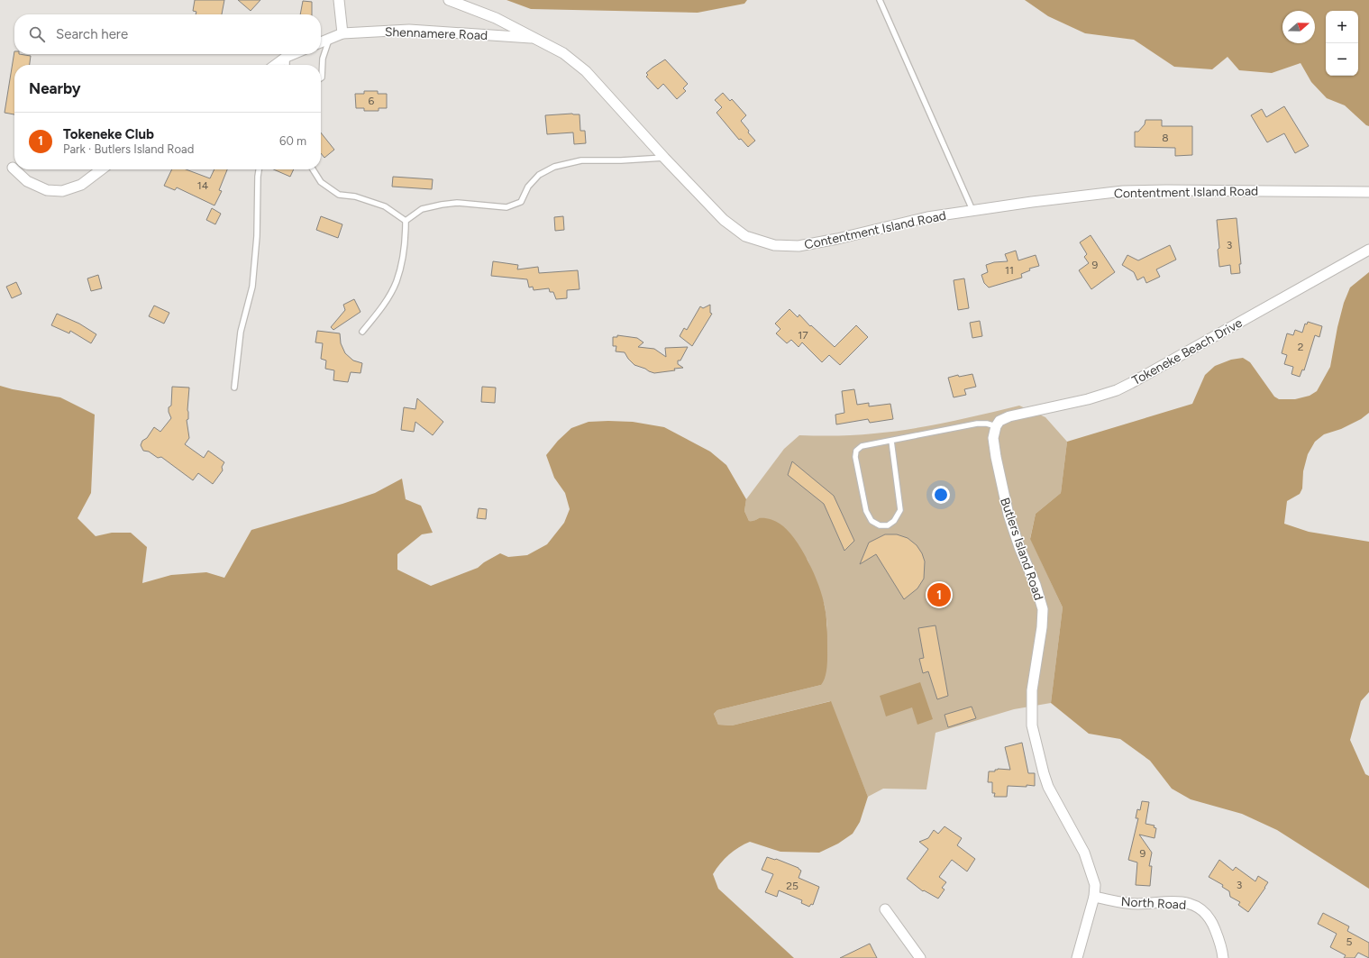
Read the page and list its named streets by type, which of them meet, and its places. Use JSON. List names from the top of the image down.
{
  "streets": {
    "street": [
      "Shennamere Road",
      "Contentment Island Road",
      "Tokeneke Beach Drive",
      "Butlers Island Road",
      "North Road"
    ]
  },
  "crossings": [
    ["Shennamere Road", "Contentment Island Road"],
    ["Tokeneke Beach Drive", "Butlers Island Road"],
    ["Butlers Island Road", "North Road"]
  ],
  "house_numbers": [
    "6",
    "8",
    "14",
    "3",
    "9",
    "11",
    "17",
    "2",
    "9",
    "3",
    "25",
    "5"
  ],
  "north": "right",
  "page": {
    "map_buttons": ["+", "−"],
    "search": "Search here",
    "heading": "Nearby",
    "list": [
      {
        "mark": "1",
        "name": "Tokeneke Club",
        "note": "Park · Butlers Island Road",
        "value": "60 m"
      }
    ],
    "pins": "1"
  }
}
